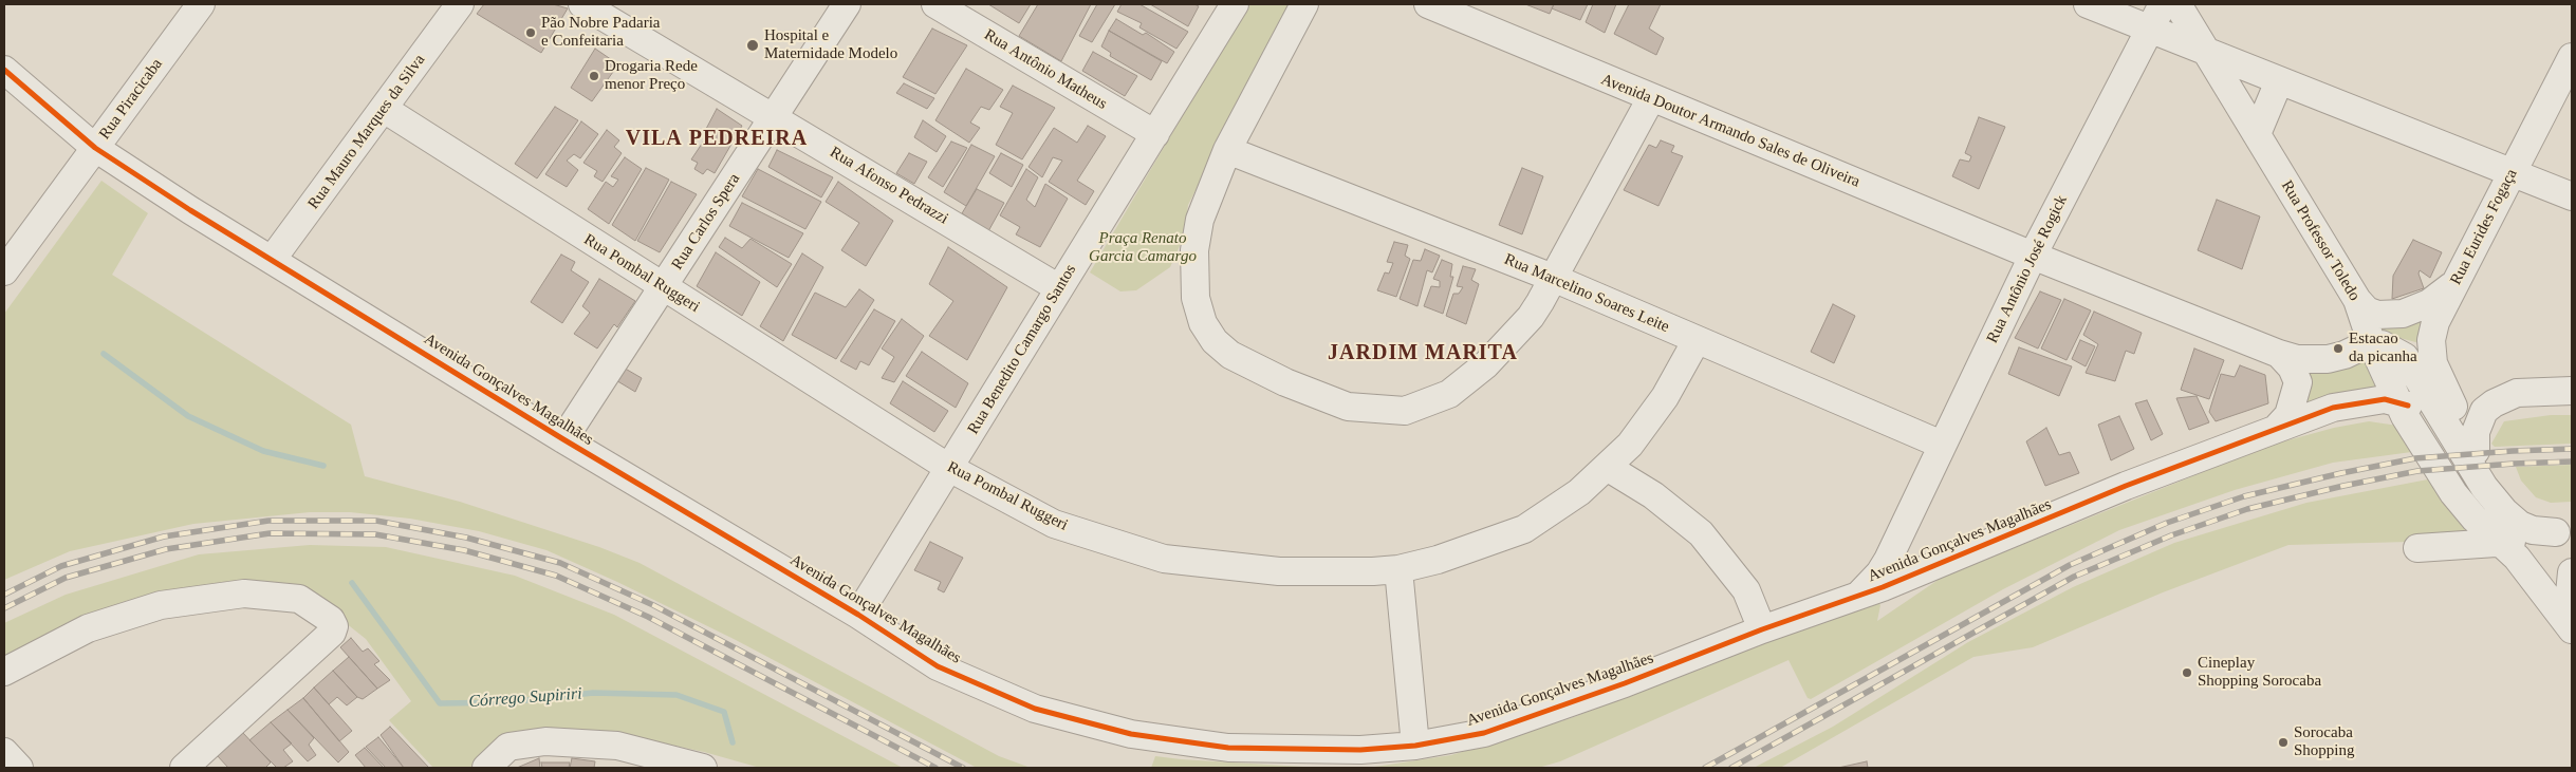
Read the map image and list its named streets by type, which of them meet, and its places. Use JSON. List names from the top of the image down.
{
  "streets": {
    "street": [
      "Rua Antônio Matheus",
      "Rua Piracicaba",
      "Avenida Doutor Armando Sales de Oliveira",
      "Rua Mauro Marques da Silva",
      "Rua Afonso Pedrazzi",
      "Rua Carlos Spera",
      "Rua Eurides Fogaça",
      "Rua Professor Toledo",
      "Rua Antônio José Rogick",
      "Rua Pombal Ruggeri",
      "Rua Marcelino Soares Leite",
      "Rua Benedito Camargo Santos",
      "Avenida Gonçalves Magalhães"
    ]
  },
  "crossings": [
    ["Rua Antônio Matheus", "Rua Benedito Camargo Santos"],
    ["Rua Piracicaba", "Avenida Gonçalves Magalhães"],
    ["Avenida Doutor Armando Sales de Oliveira", "Rua Professor Toledo"],
    ["Avenida Doutor Armando Sales de Oliveira", "Rua Antônio José Rogick"],
    ["Rua Mauro Marques da Silva", "Rua Pombal Ruggeri"],
    ["Rua Mauro Marques da Silva", "Avenida Gonçalves Magalhães"],
    ["Rua Afonso Pedrazzi", "Rua Carlos Spera"],
    ["Rua Afonso Pedrazzi", "Rua Benedito Camargo Santos"],
    ["Rua Carlos Spera", "Rua Pombal Ruggeri"],
    ["Rua Carlos Spera", "Avenida Gonçalves Magalhães"],
    ["Rua Professor Toledo", "Avenida Gonçalves Magalhães"],
    ["Rua Antônio José Rogick", "Rua Marcelino Soares Leite"],
    ["Rua Antônio José Rogick", "Avenida Gonçalves Magalhães"],
    ["Rua Pombal Ruggeri", "Rua Marcelino Soares Leite"],
    ["Rua Pombal Ruggeri", "Rua Benedito Camargo Santos"],
    ["Rua Benedito Camargo Santos", "Avenida Gonçalves Magalhães"]
  ],
  "districts": ["VILA PEDREIRA", "JARDIM MARITA"],
  "water": ["Córrego Supiriri"],
  "parks": ["Praça Renato Garcia Camargo"],
  "places": [
    "Pão Nobre Padaria e Confeitaria",
    "Hospital e Maternidade Modelo",
    "Drogaria Rede menor Preço",
    "Estacao da picanha",
    "Cineplay Shopping Sorocaba",
    "Sorocaba Shopping"
  ]
}
